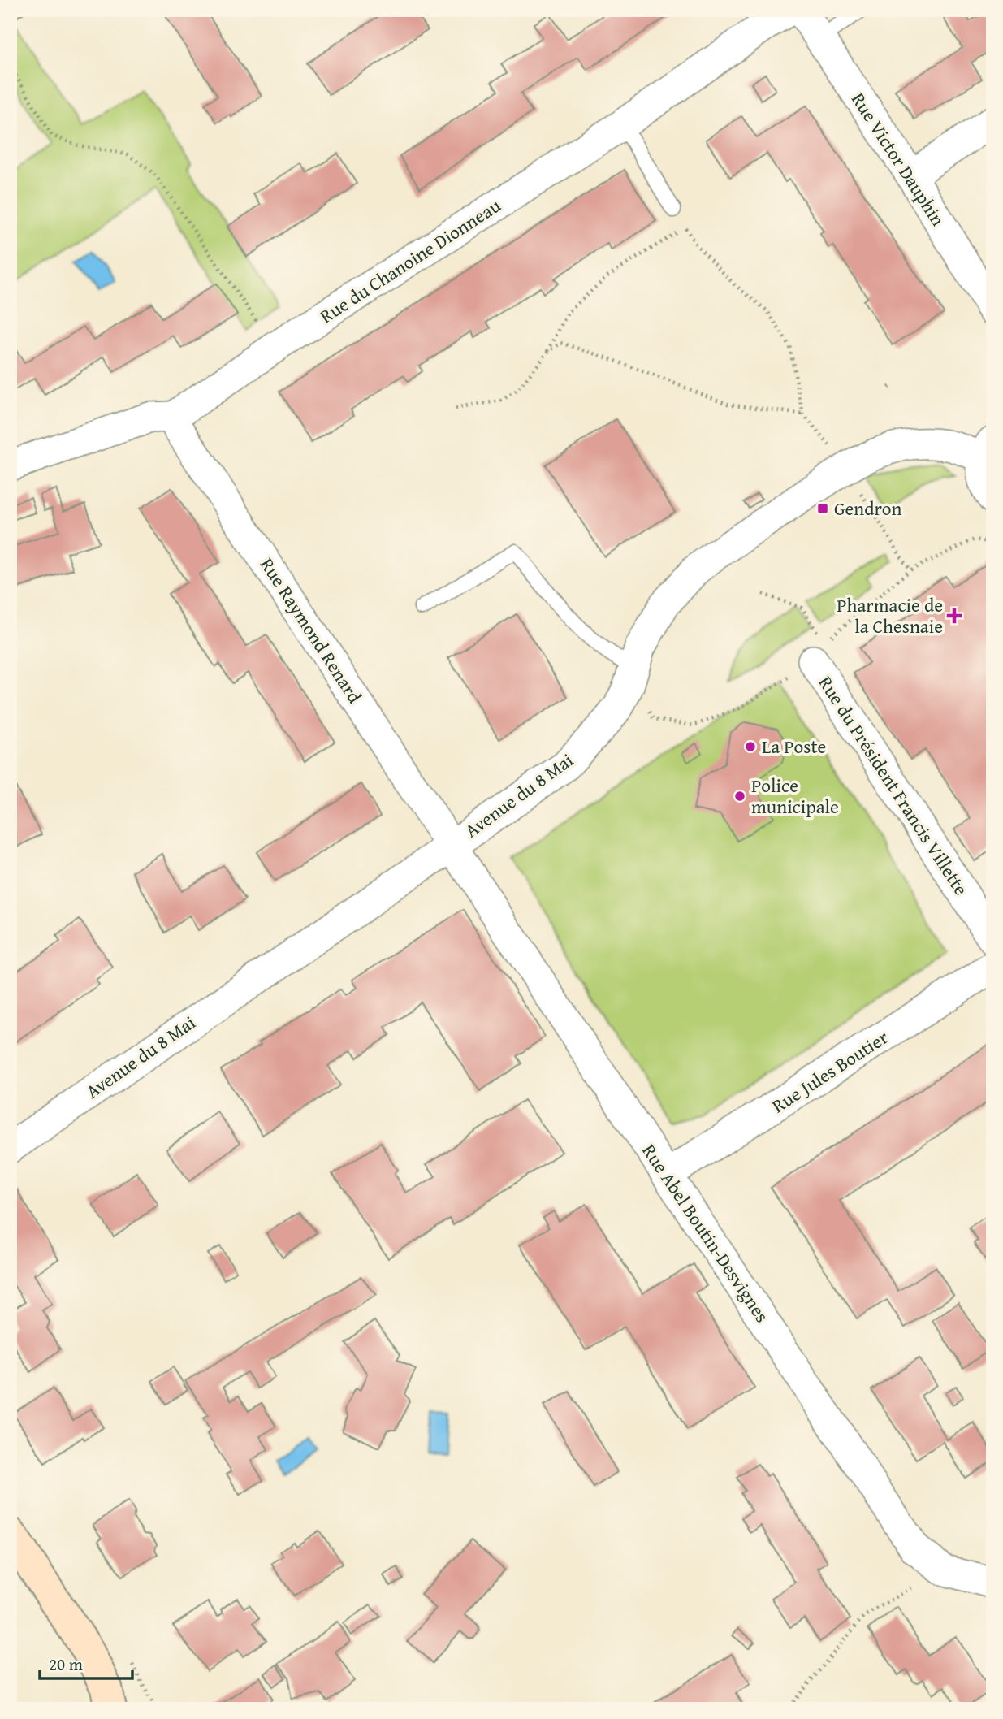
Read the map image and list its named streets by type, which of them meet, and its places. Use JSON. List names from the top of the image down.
{
  "streets": {
    "street": [
      "Rue Victor Dauphin",
      "Rue du Chanoine Dionneau",
      "Rue Raymond Renard",
      "Rue du Président Francis Villette",
      "Avenue du 8 Mai",
      "Rue Jules Boutier",
      "Rue Abel Boutin-Desvignes"
    ]
  },
  "crossings": [
    ["Rue du Chanoine Dionneau", "Rue Raymond Renard"],
    ["Rue Raymond Renard", "Avenue du 8 Mai"],
    ["Rue Raymond Renard", "Rue Abel Boutin-Desvignes"],
    ["Avenue du 8 Mai", "Rue Abel Boutin-Desvignes"],
    ["Rue Jules Boutier", "Rue Abel Boutin-Desvignes"]
  ],
  "places": {
    "transit": ["Gendron"],
    "health": ["Pharmacie de la Chesnaie"],
    "other": ["La Poste", "Police municipale"]
  },
  "scale_bar": "20 m"
}
